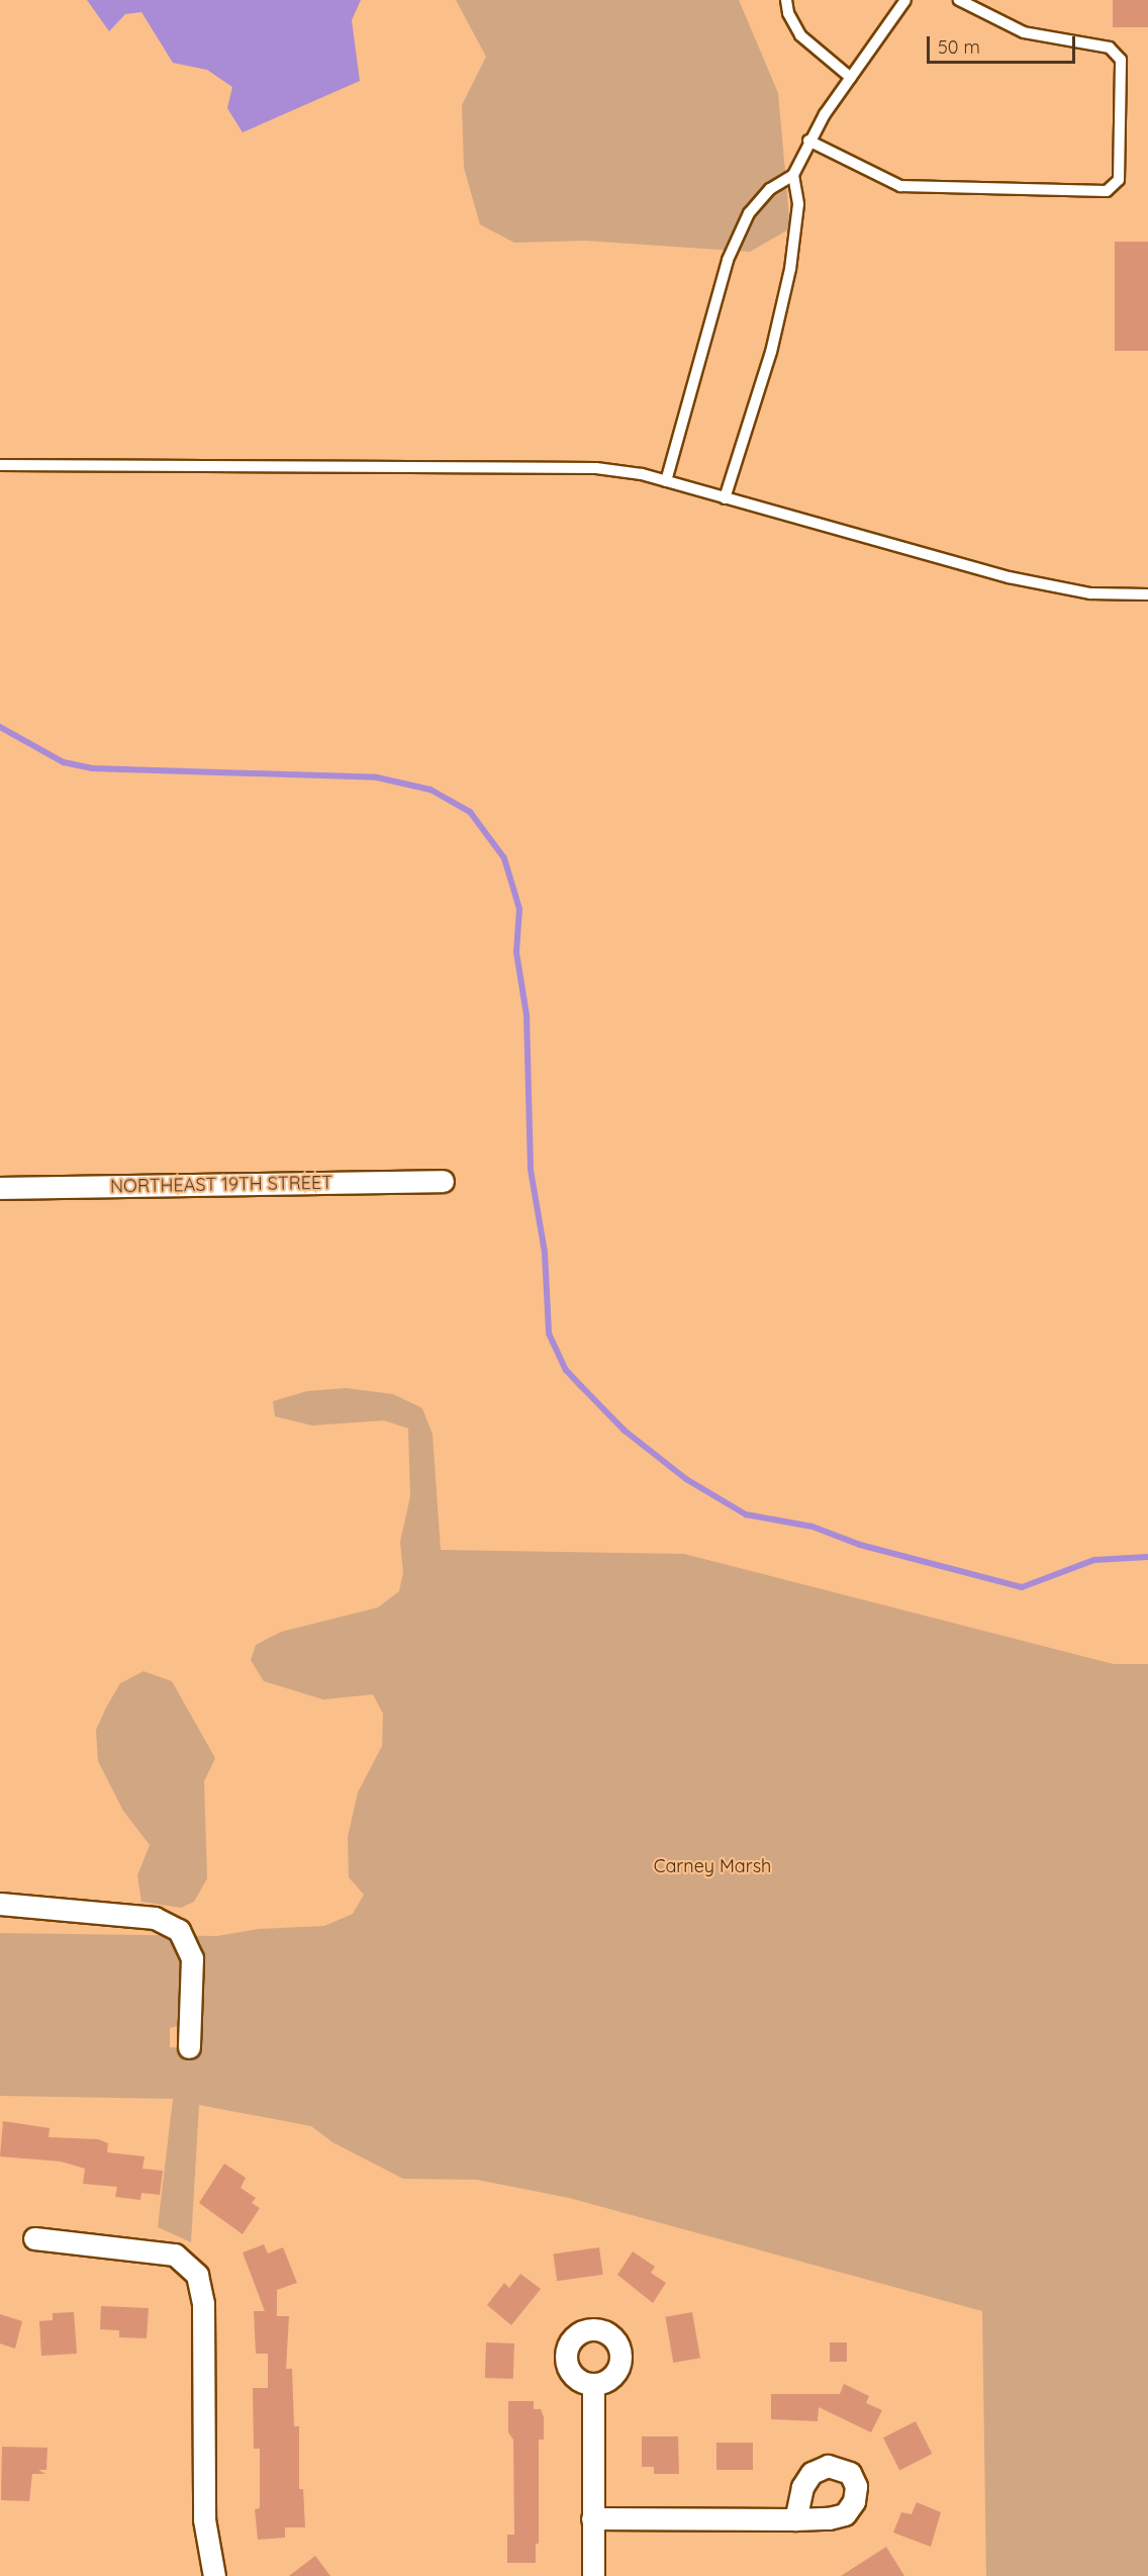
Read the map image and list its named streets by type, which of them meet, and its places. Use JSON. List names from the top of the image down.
{
  "streets": {
    "street": ["NORTHEAST 19TH STREET"]
  },
  "parks": ["Carney Marsh"],
  "scale_bar": "50 m"
}
